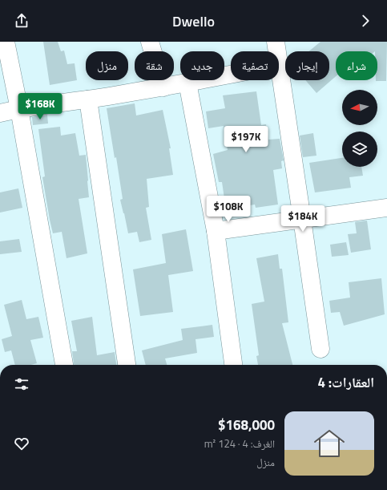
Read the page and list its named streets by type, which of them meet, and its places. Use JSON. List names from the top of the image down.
{
  "north": "left",
  "page": {
    "header": "Dwello",
    "chip": [
      "شراء",
      "إيجار",
      "تصفية",
      "جديد",
      "شقة",
      "منزل"
    ],
    "price": [
      "$168K",
      "$197K",
      "$108K",
      "$184K"
    ],
    "heading": "العقارات: 4",
    "list": [
      {
        "name": "$168,000",
        "note": "الغرف: 4 · 124 m² · منزل"
      }
    ]
  }
}
